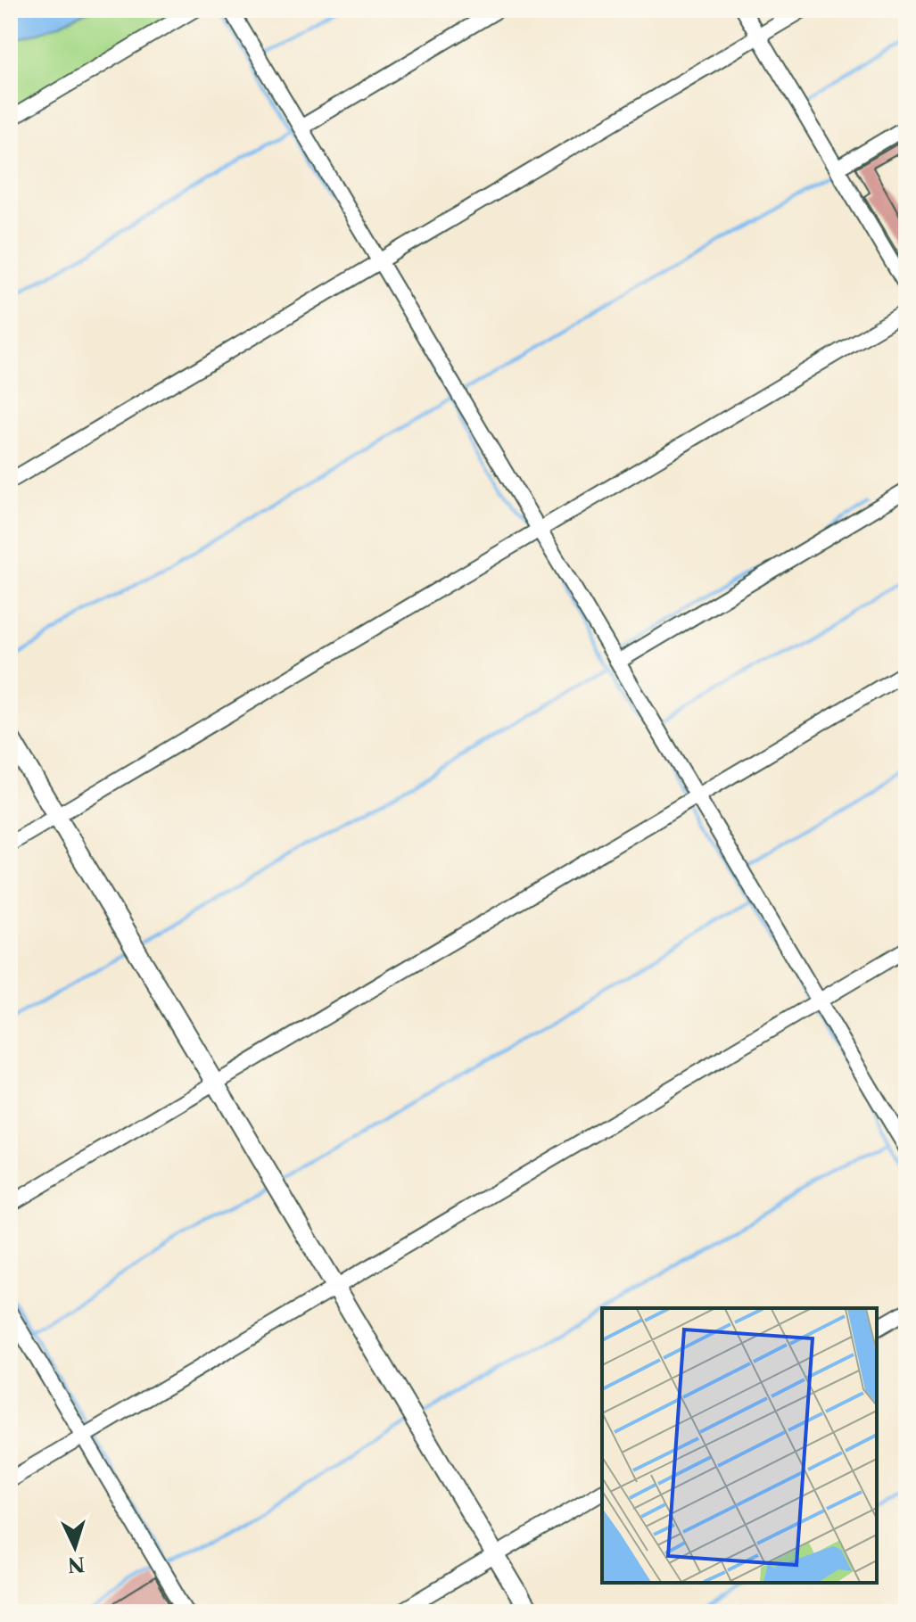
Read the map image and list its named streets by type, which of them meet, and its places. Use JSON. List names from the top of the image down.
{
  "north": "bottom"
}
